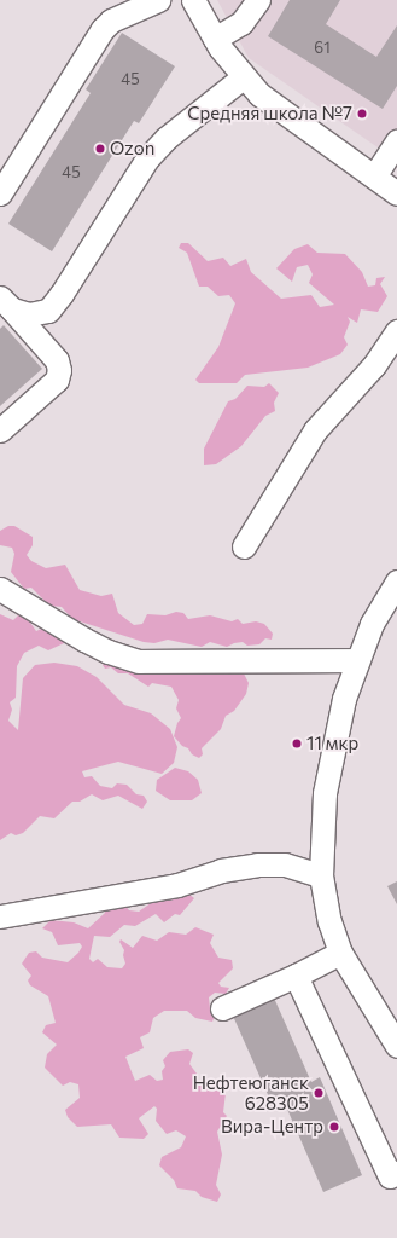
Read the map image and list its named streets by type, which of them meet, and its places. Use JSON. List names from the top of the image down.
{
  "places": [
    "Средняя школа №7",
    "Ozon",
    "11 мкр",
    "Нефтеюганск 628305",
    "Вира-Центр"
  ],
  "house_numbers": ["61", "45", "45"]
}
